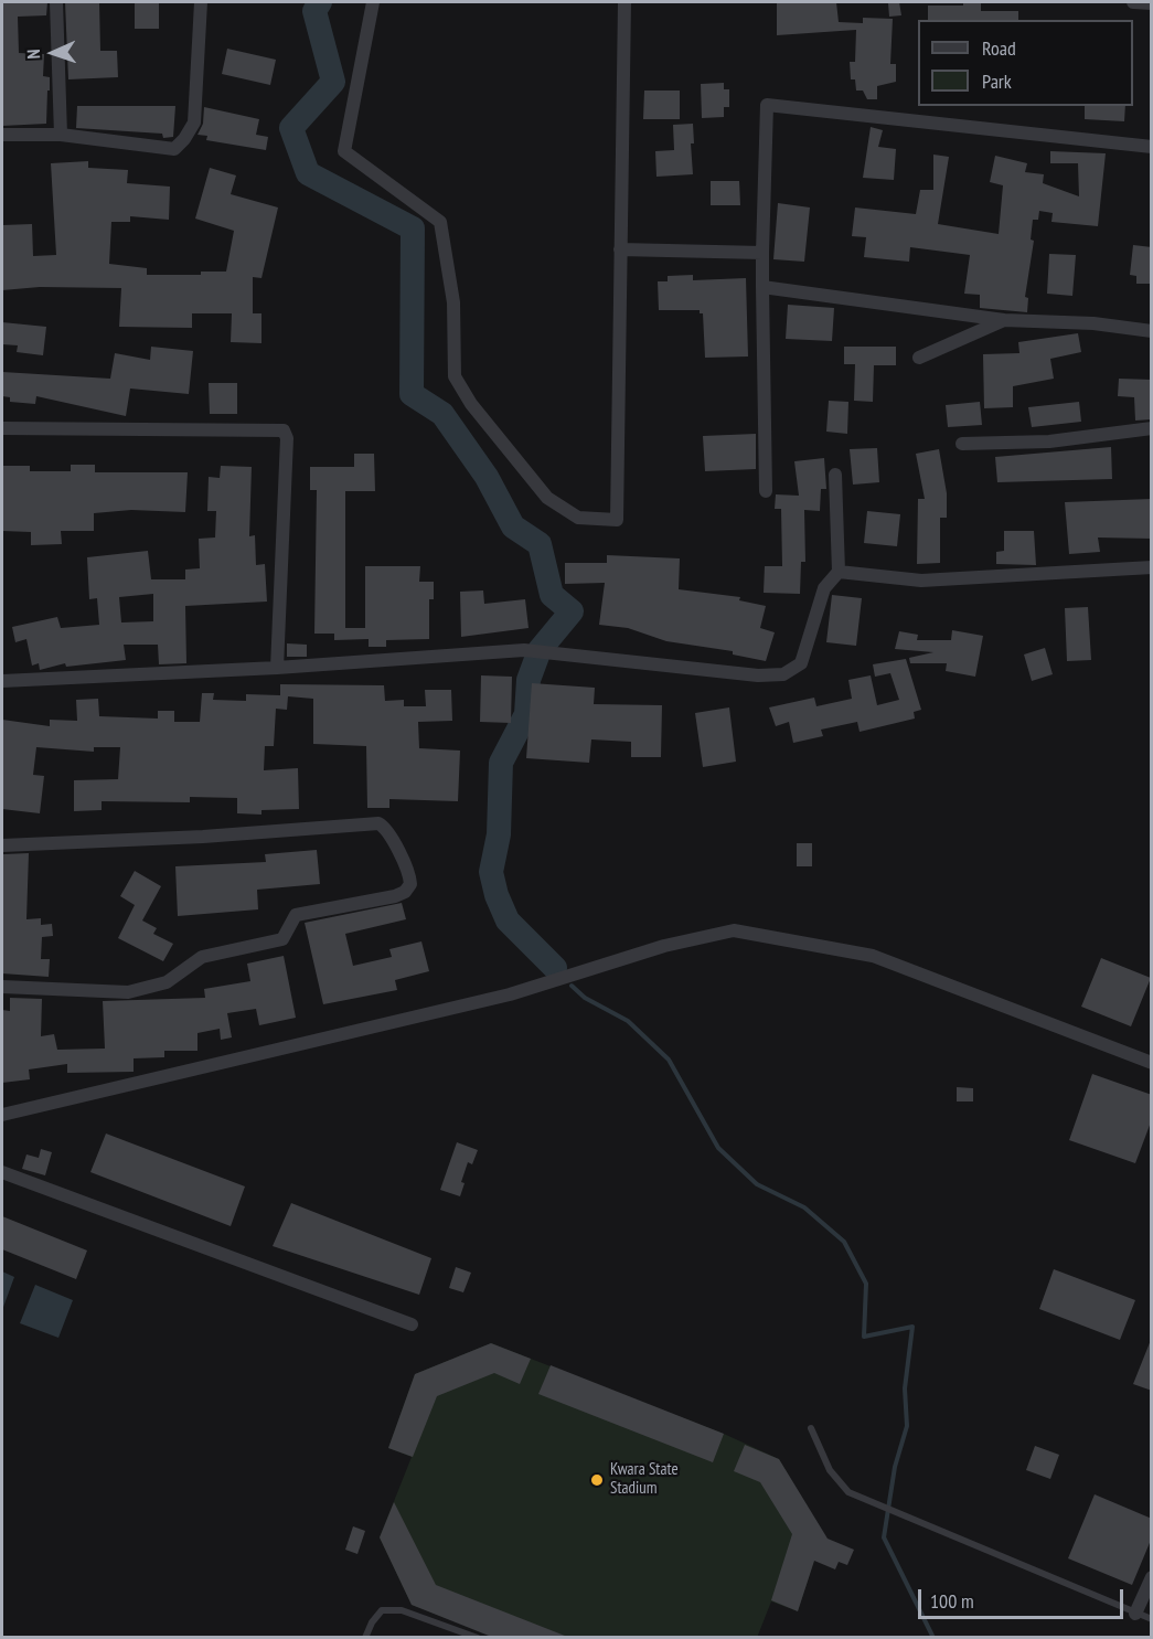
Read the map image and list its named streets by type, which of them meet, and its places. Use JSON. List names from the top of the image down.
{
  "places": ["Kwara State Stadium"],
  "legend": ["Road", "Park"],
  "scale_bar": "100 m",
  "north": "left"
}
